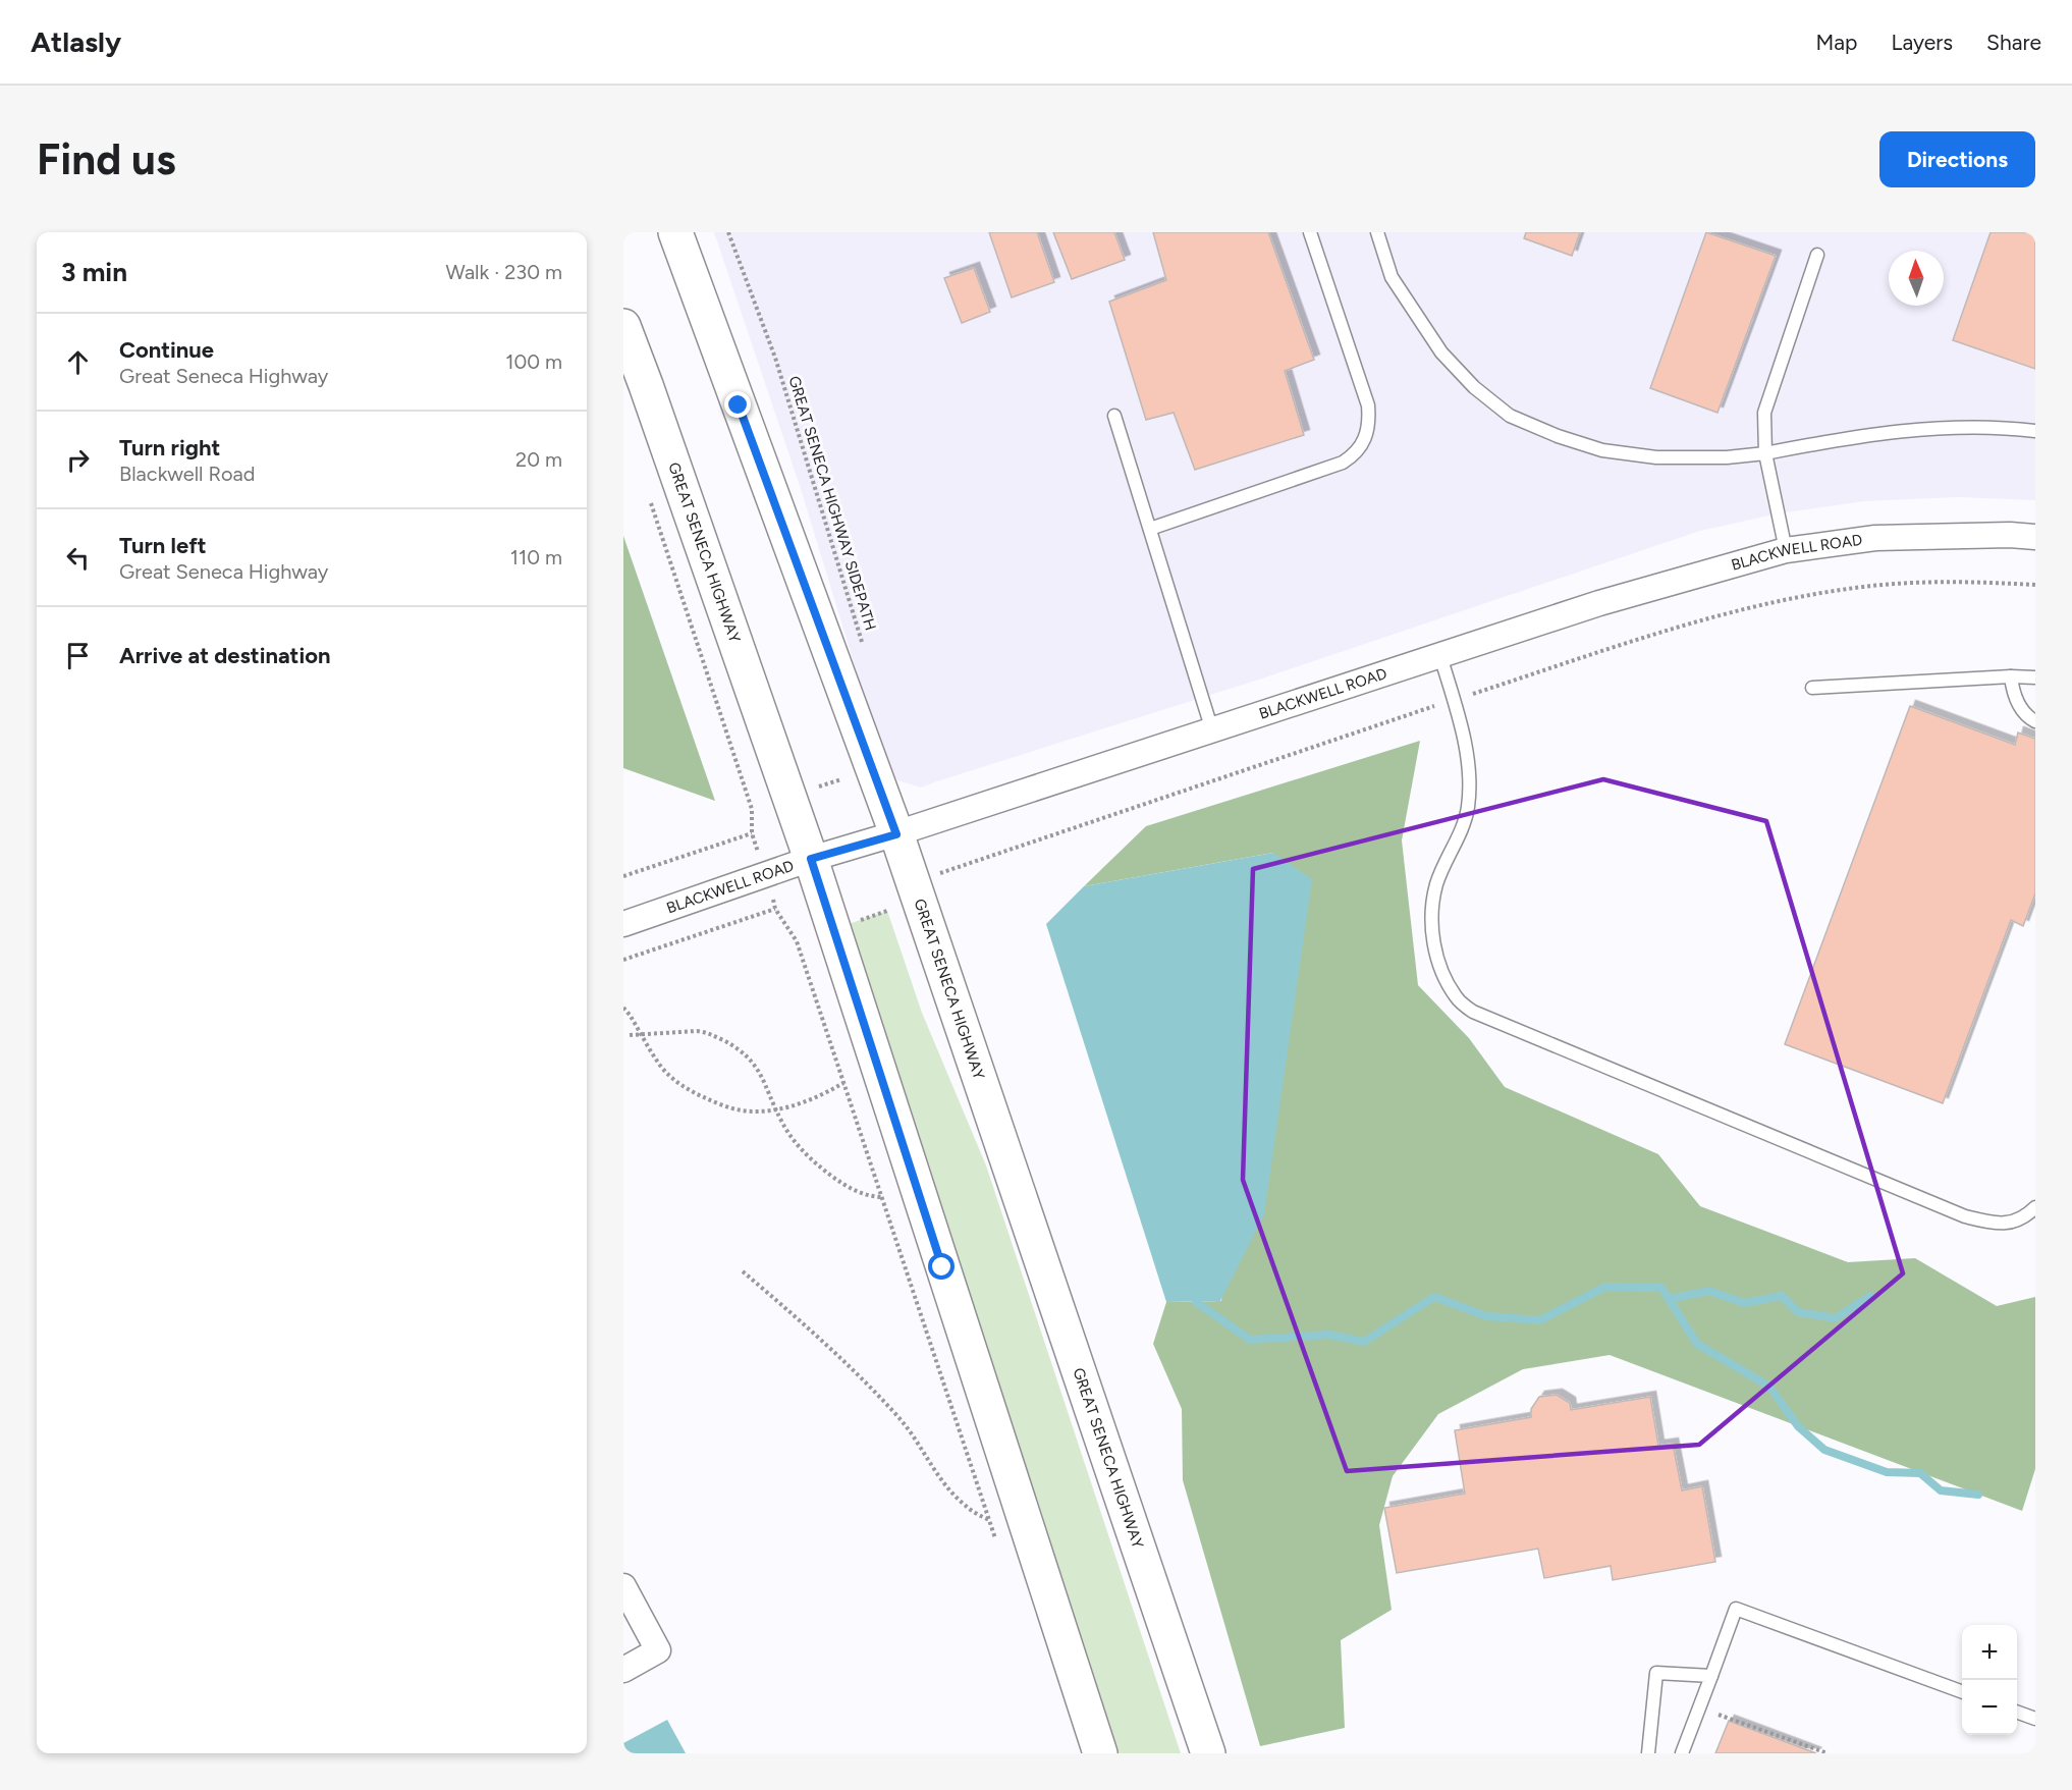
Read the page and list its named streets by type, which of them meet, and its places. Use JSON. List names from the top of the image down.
{
  "streets": {
    "main road": ["GREAT SENECA HIGHWAY"],
    "street": ["BLACKWELL ROAD"],
    "path": ["GREAT SENECA HIGHWAY SIDEPATH"]
  },
  "crossings": [
    ["GREAT SENECA HIGHWAY", "BLACKWELL ROAD"]
  ],
  "north": "top",
  "page": {
    "header": "Atlasly",
    "nav": ["Map", "Layers", "Share"],
    "buttons": "Directions",
    "title": "Find us",
    "heading": ["3 min", "Walk · 230 m"],
    "list": [
      ["Continue", "Great Seneca Highway", "100 m"],
      ["Turn right", "Blackwell Road", "20 m"],
      ["Turn left", "Great Seneca Highway", "110 m"],
      "Arrive at destination"
    ],
    "map_buttons": ["+", "−"]
  }
}
